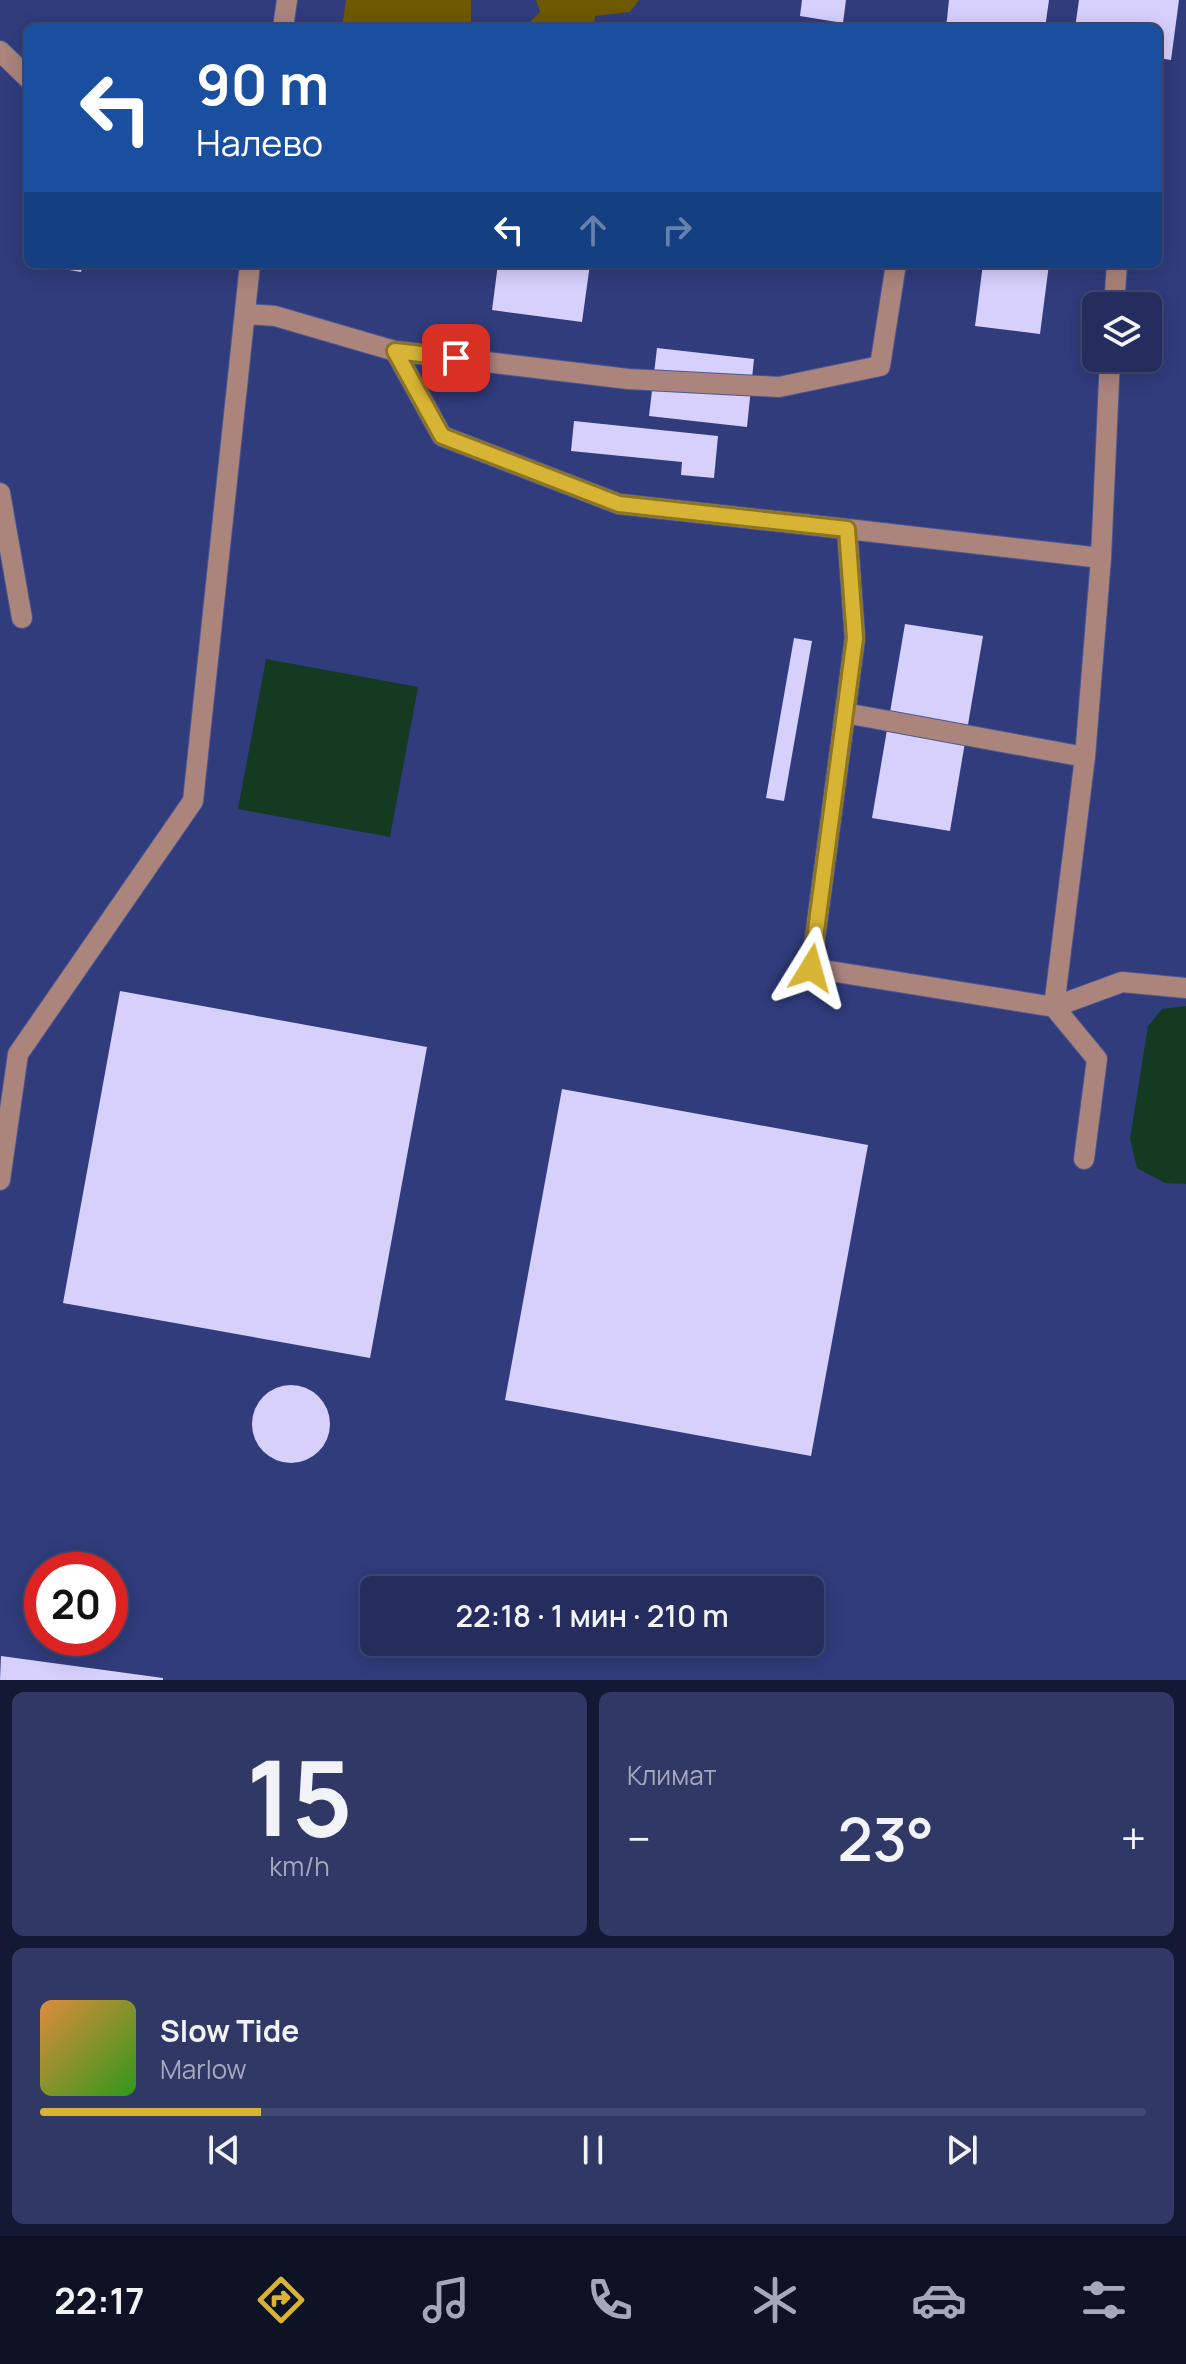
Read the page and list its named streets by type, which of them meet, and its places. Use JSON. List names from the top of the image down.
{
  "page": {
    "turn": ["90 m", "Налево"],
    "limit": "20",
    "trip": "22:18 · 1 мин · 210 m",
    "tile": [
      ["15", "km/h"],
      "Климат"
    ],
    "heat": ["−", "23°", "+"],
    "song": ["Slow Tide", "Marlow"],
    "tabs": "22:17"
  }
}
